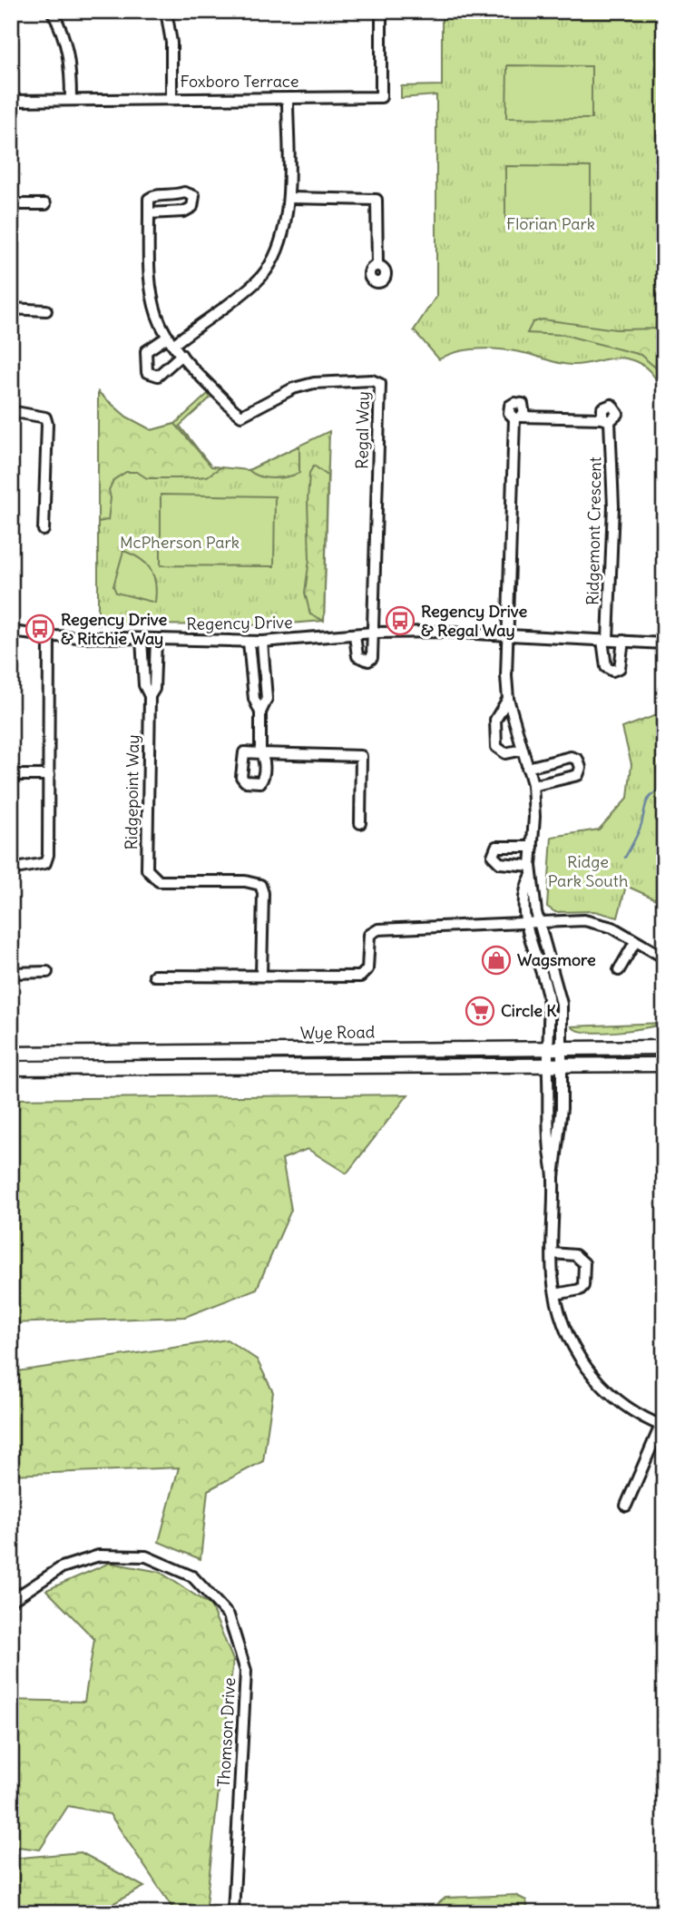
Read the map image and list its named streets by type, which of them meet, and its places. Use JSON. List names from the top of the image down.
{
  "streets": {
    "main road": ["Wye Road"],
    "street": [
      "Foxboro Terrace",
      "Regal Way",
      "Ridgemont Crescent",
      "Regency Drive",
      "Ridgepoint Way",
      "Thomson Drive"
    ]
  },
  "crossings": [
    ["Regal Way", "Regency Drive"],
    ["Ridgemont Crescent", "Regency Drive"],
    ["Regency Drive", "Ridgepoint Way"]
  ],
  "parks": ["Florian Park", "McPherson Park", "Ridge Park South"],
  "places": {
    "bus stop": ["Regency Drive & Regal Way", "Regency Drive & Ritchie Way"],
    "shop": ["Wagsmore"],
    "supermarket": ["Circle K"]
  }
}
